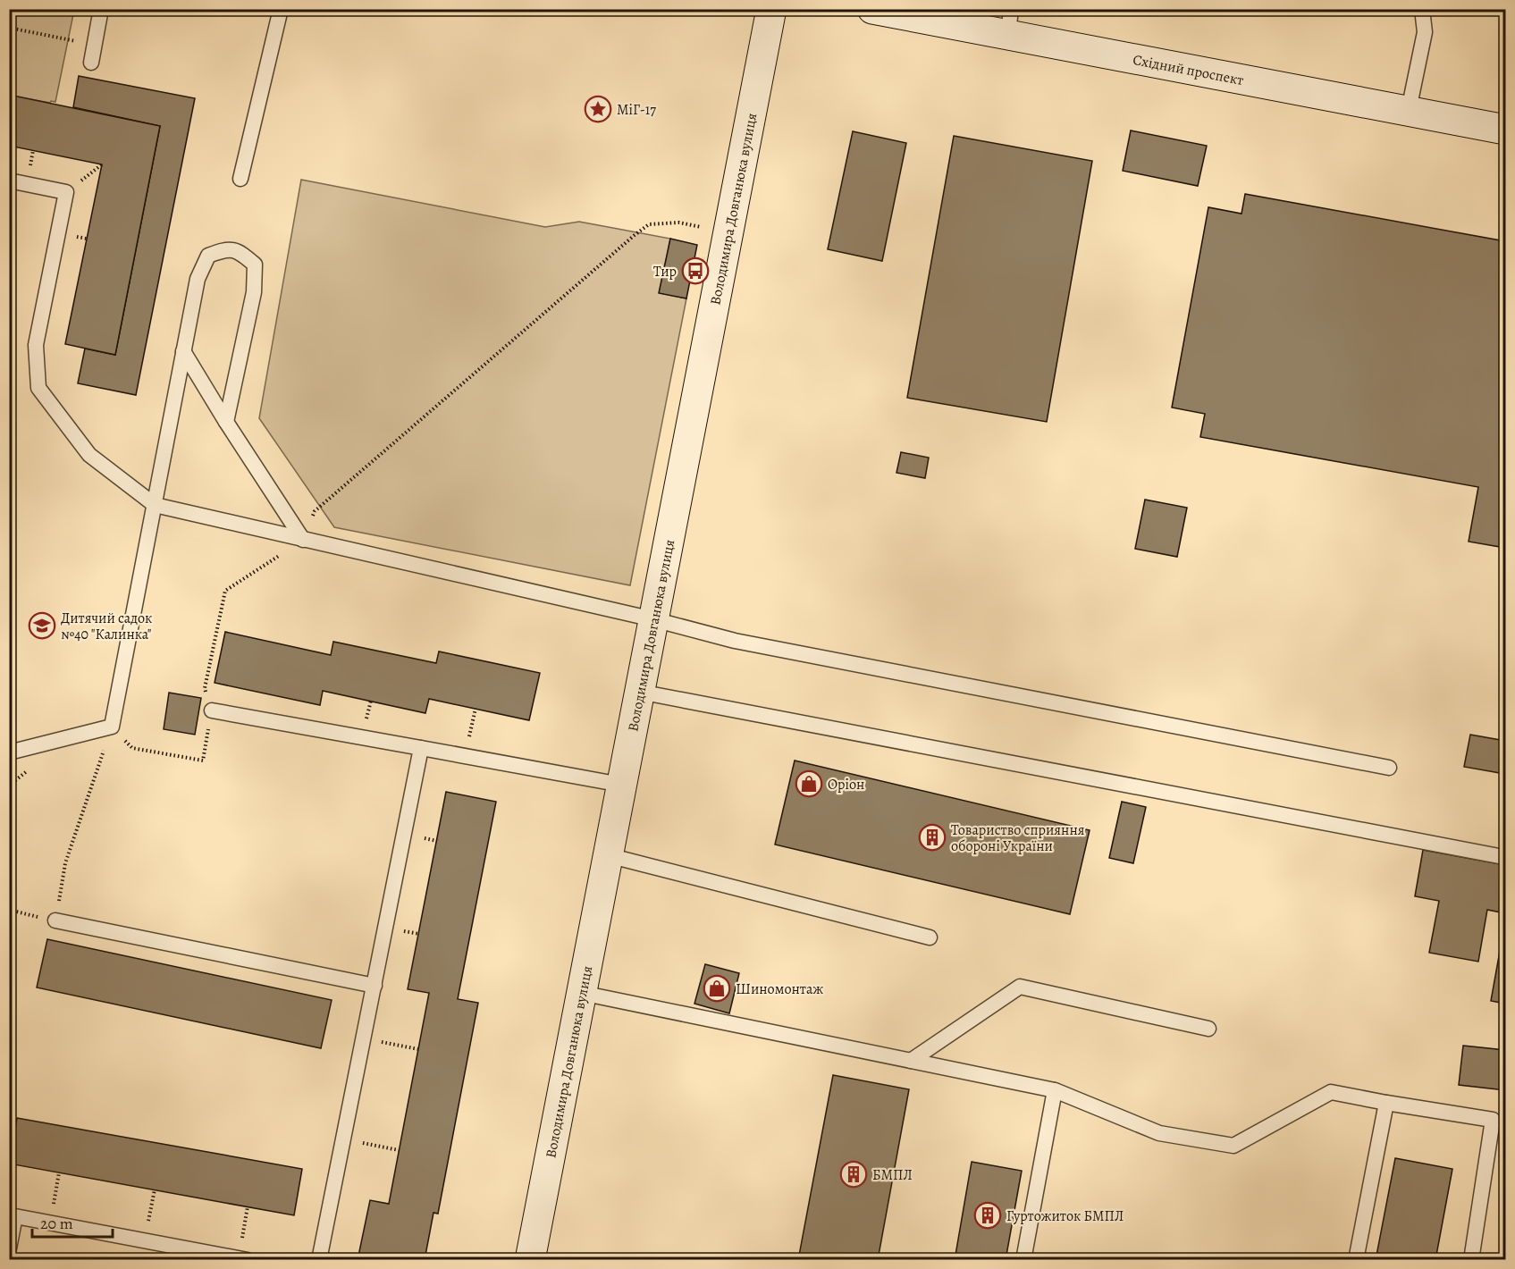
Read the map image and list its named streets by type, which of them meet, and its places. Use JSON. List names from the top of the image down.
{
  "streets": {
    "main road": ["Східний проспект", "Володимира Довганюка вулиця"]
  },
  "places": {
    "place": ["МіГ-17"],
    "bus stop": ["Тир"],
    "school or university": ["Дитячий садок №40 \"Калинка\""],
    "shop": ["Оріон", "Шиномонтаж"],
    "building": ["Товариство сприяння обороні України", "БМПЛ", "Гуртожиток БМПЛ"]
  },
  "scale_bar": "20 m"
}
